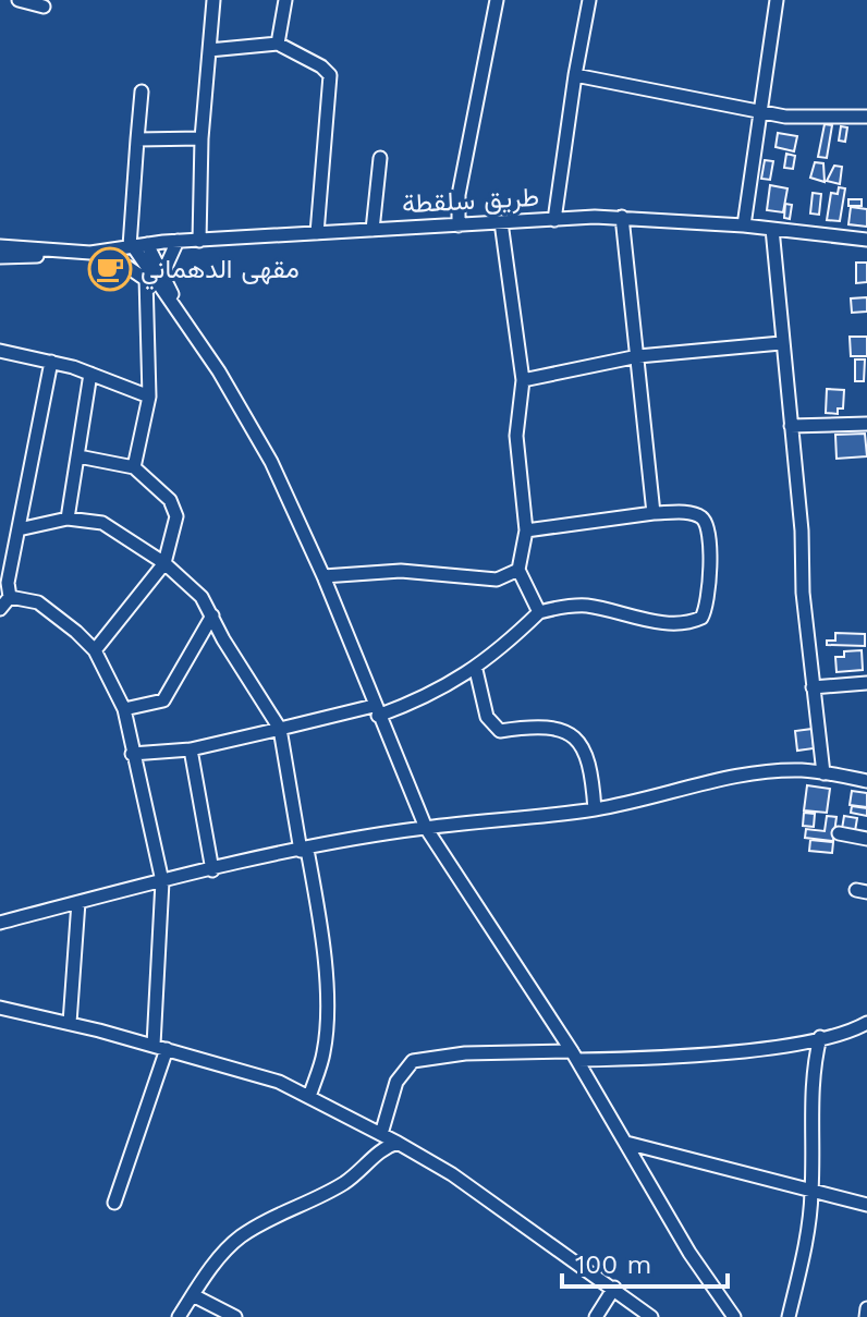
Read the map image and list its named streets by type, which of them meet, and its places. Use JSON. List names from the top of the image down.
{
  "streets": {
    "street": ["طريق سلقطة"]
  },
  "places": {
    "cafe": ["مقهى الدهماني"]
  },
  "scale_bar": "100 m"
}
